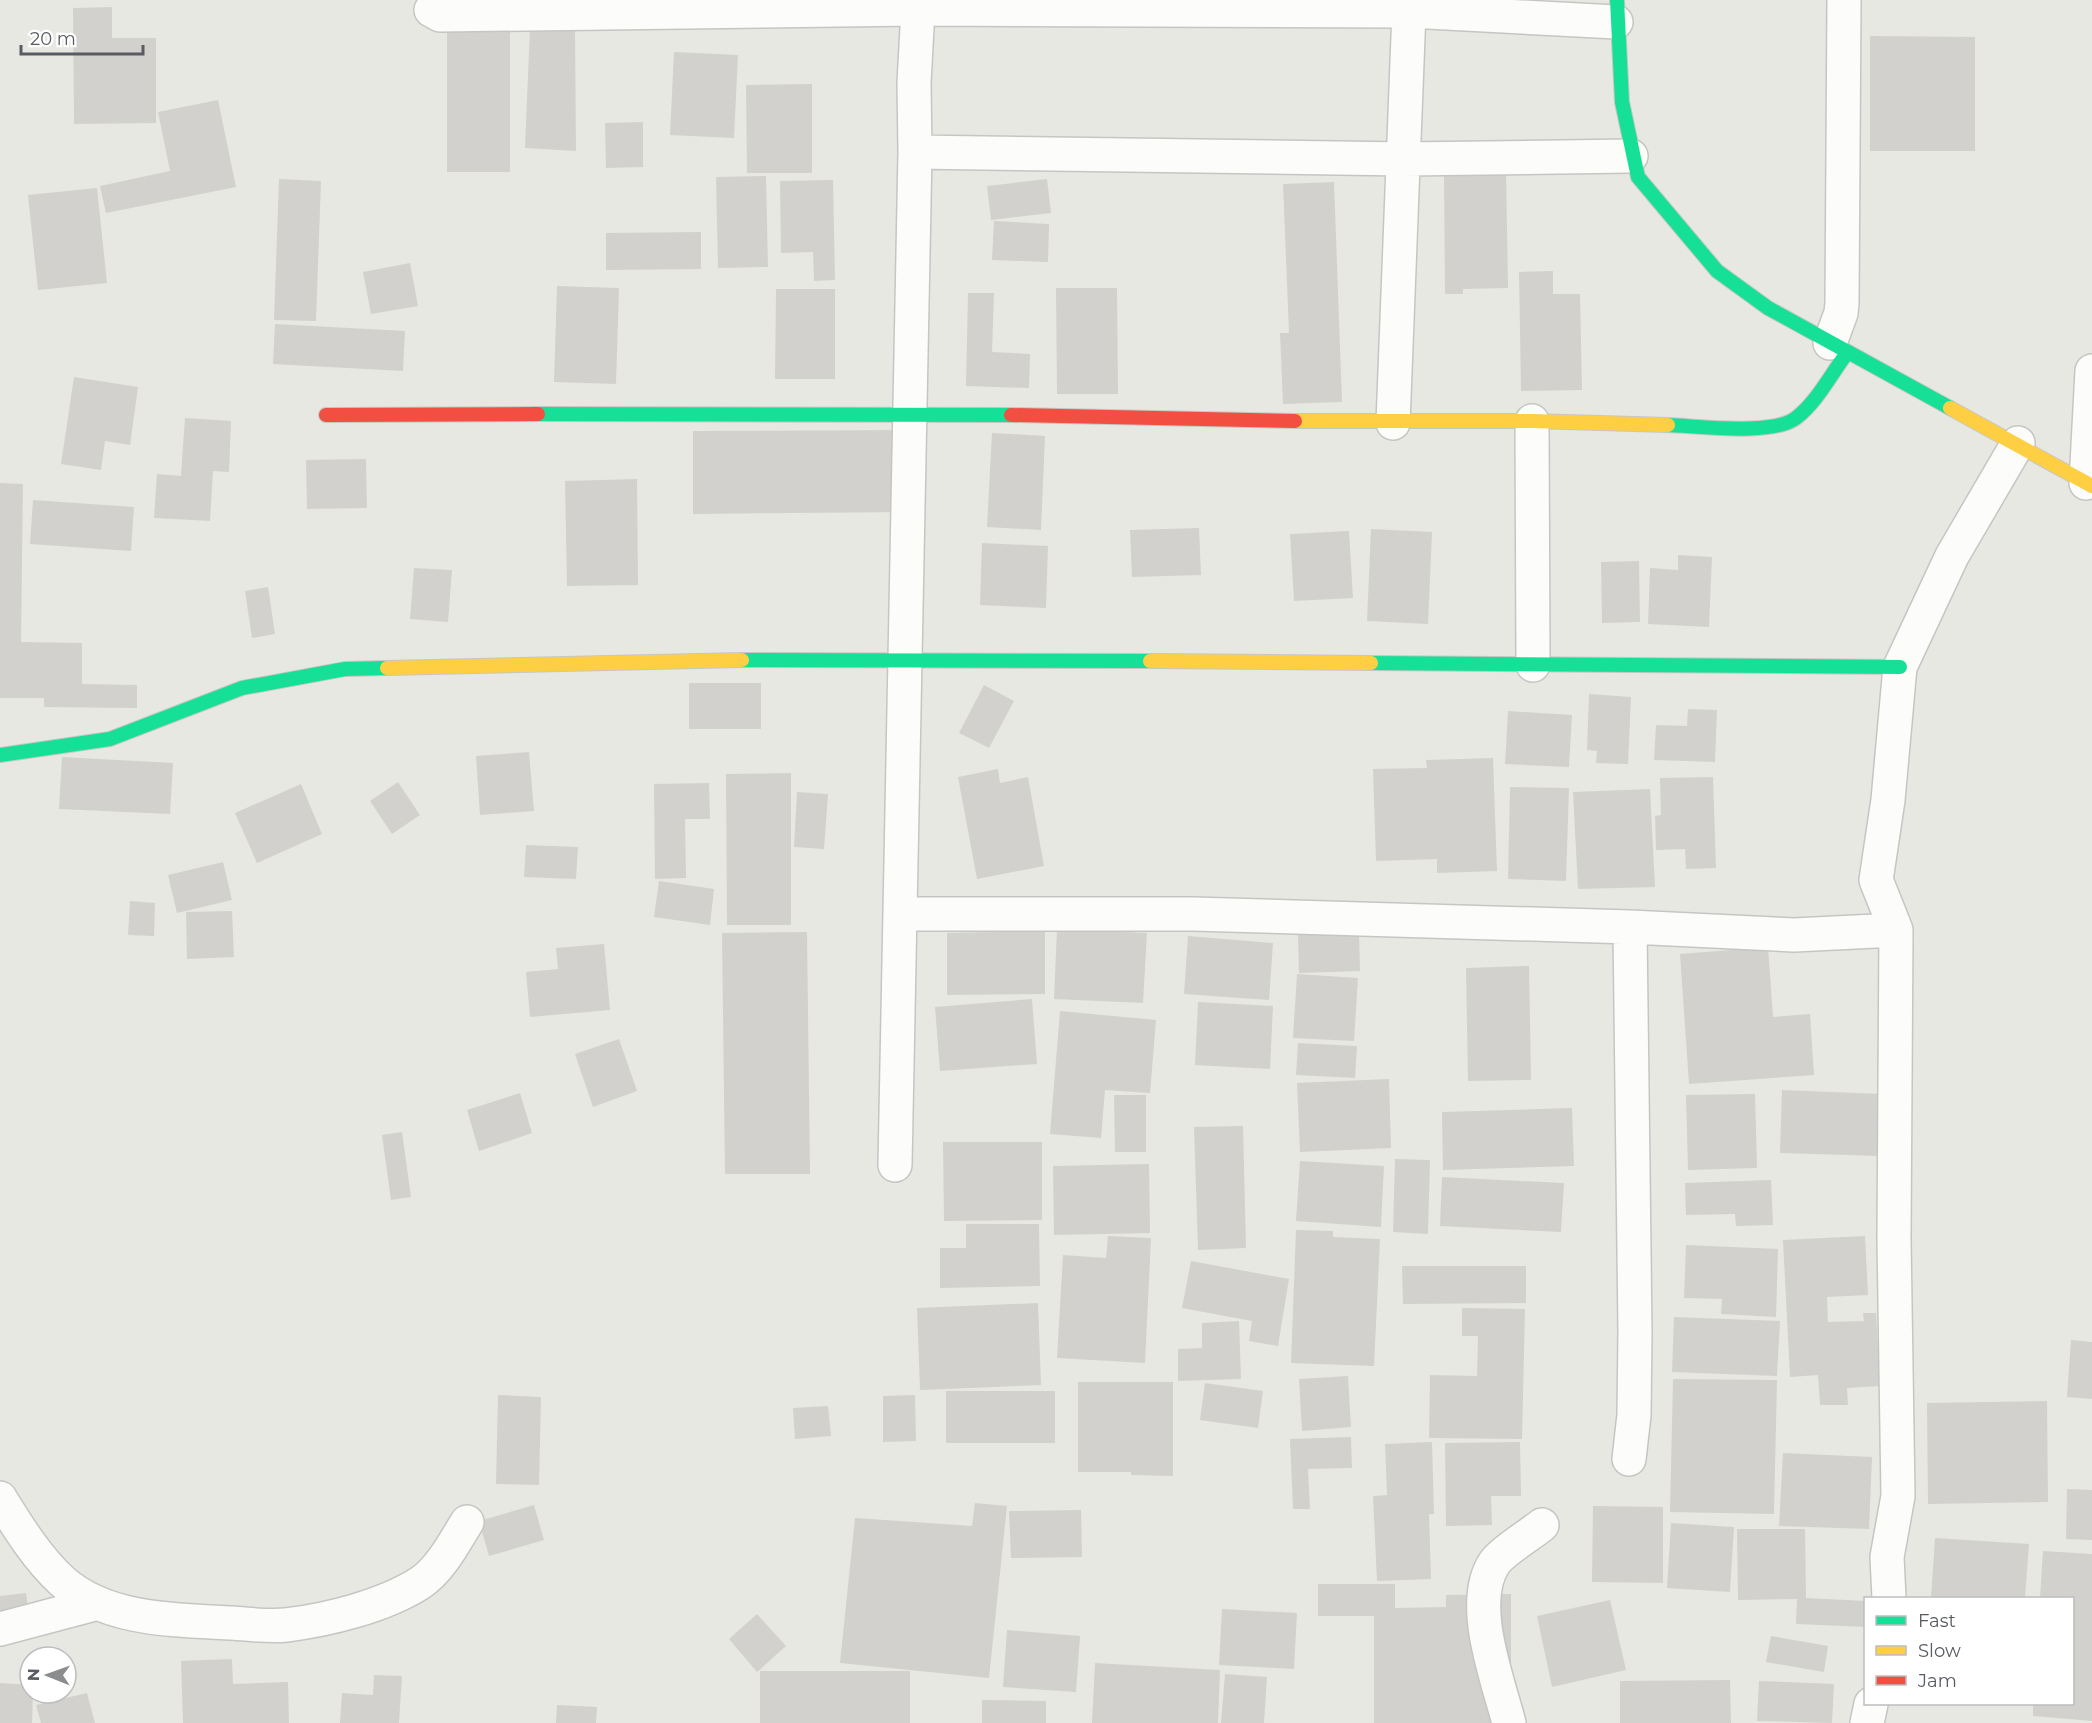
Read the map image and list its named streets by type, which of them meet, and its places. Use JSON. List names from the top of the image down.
{
  "legend": ["Fast", "Slow", "Jam"],
  "scale_bar": "20 m",
  "north": "left"
}
